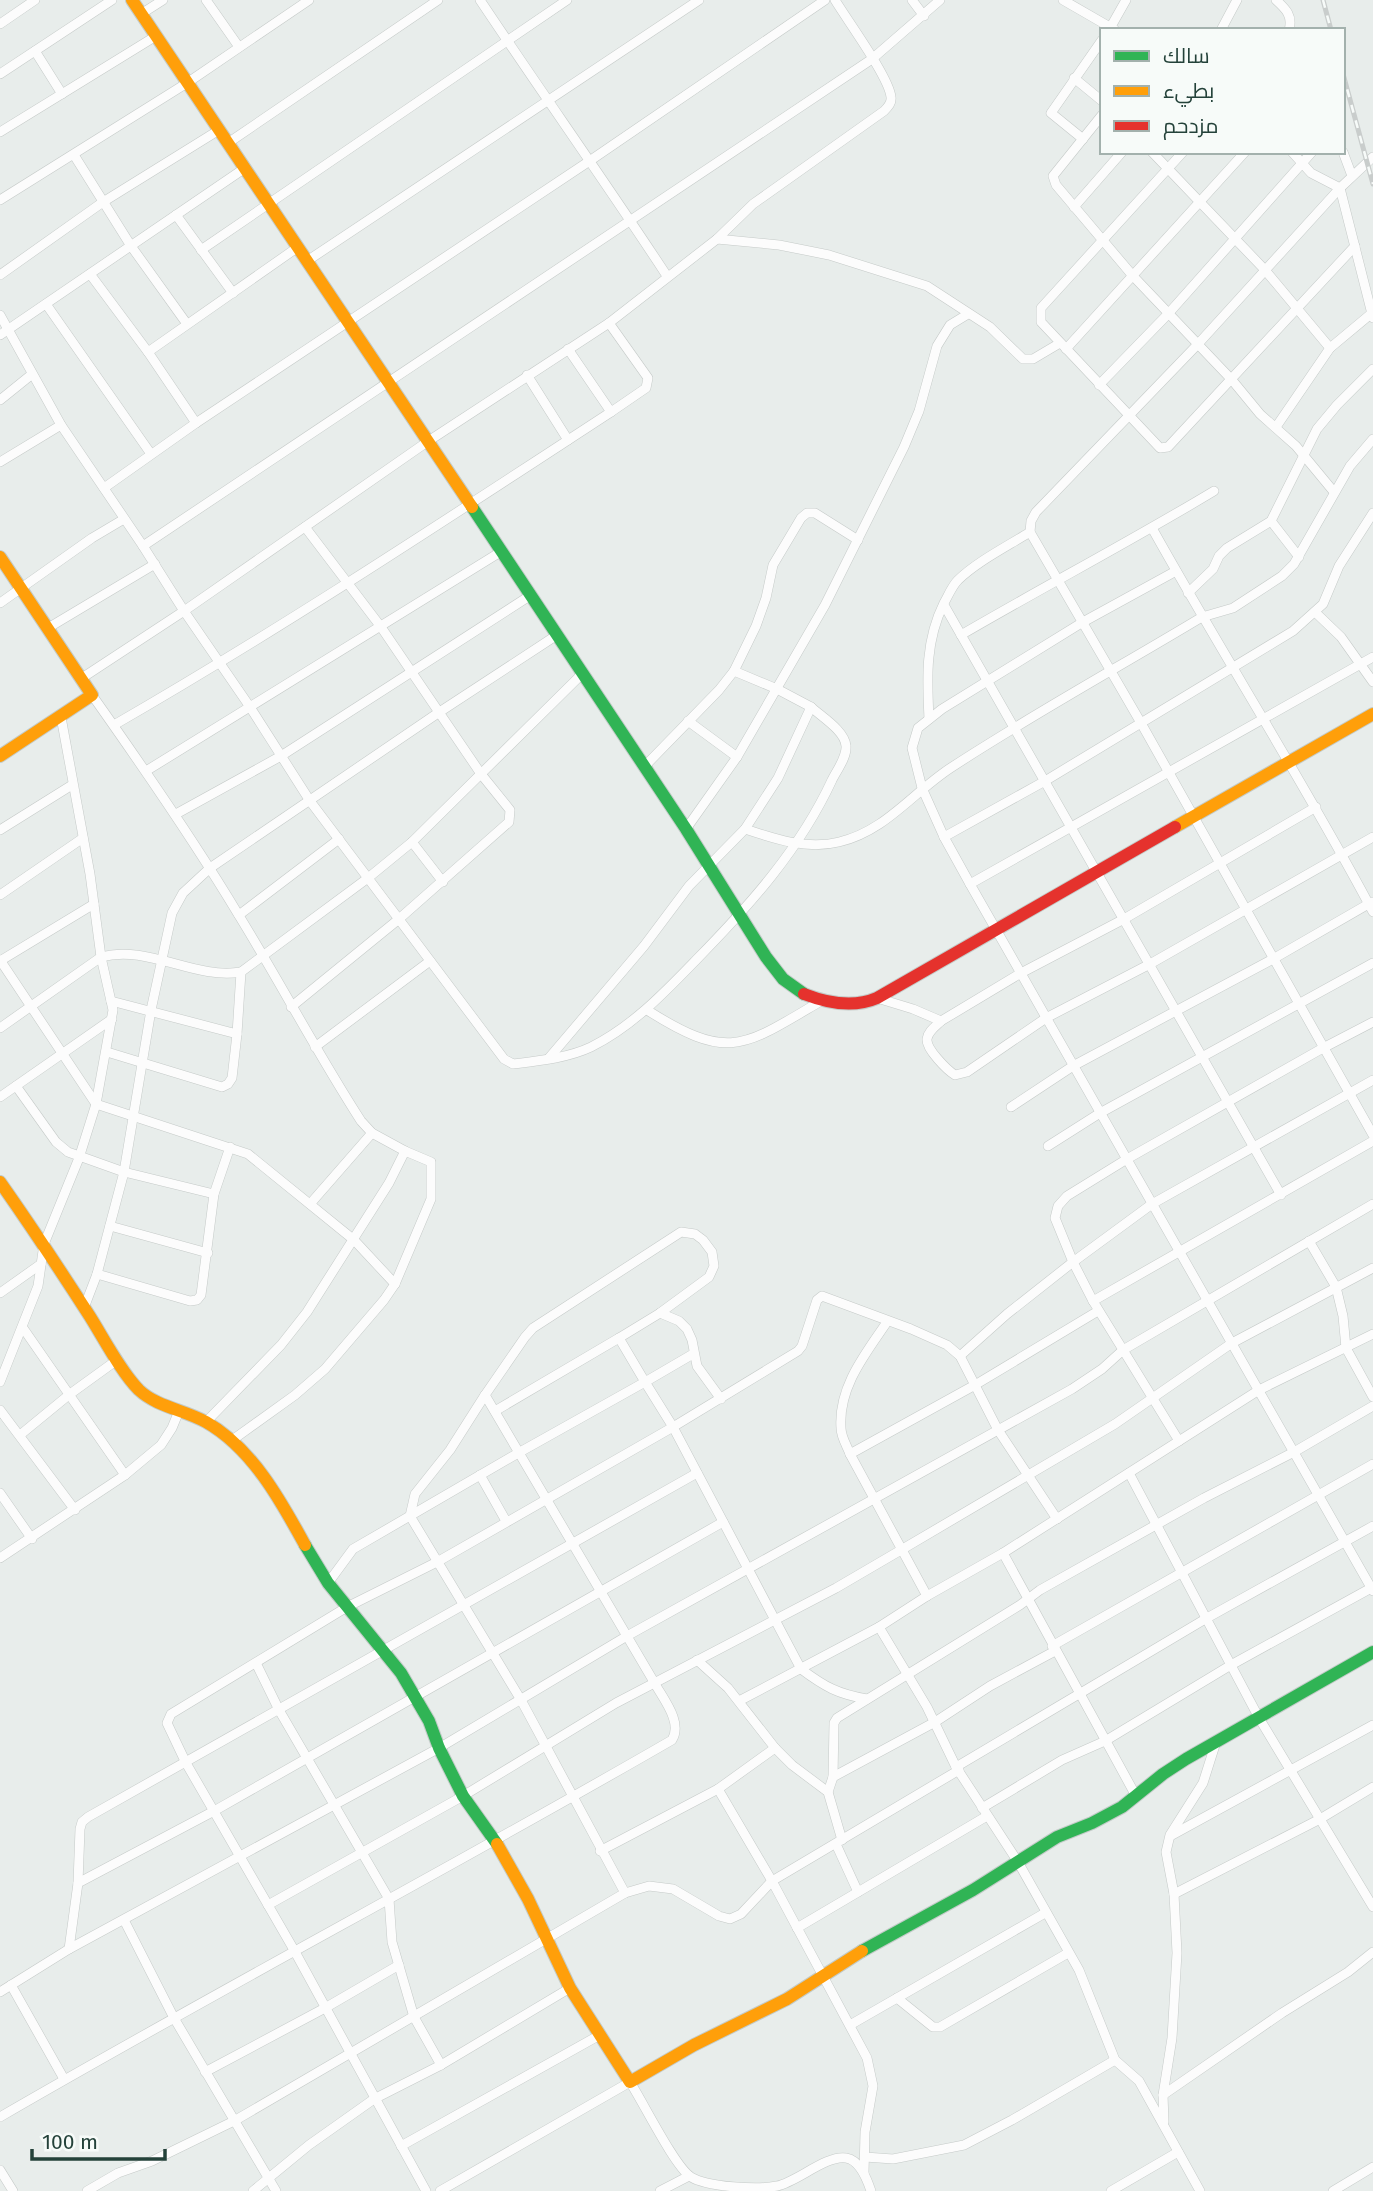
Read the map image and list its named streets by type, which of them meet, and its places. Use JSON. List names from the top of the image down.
{
  "legend": ["سالك", "بطيء", "مزدحم"],
  "scale_bar": "100 m"
}
